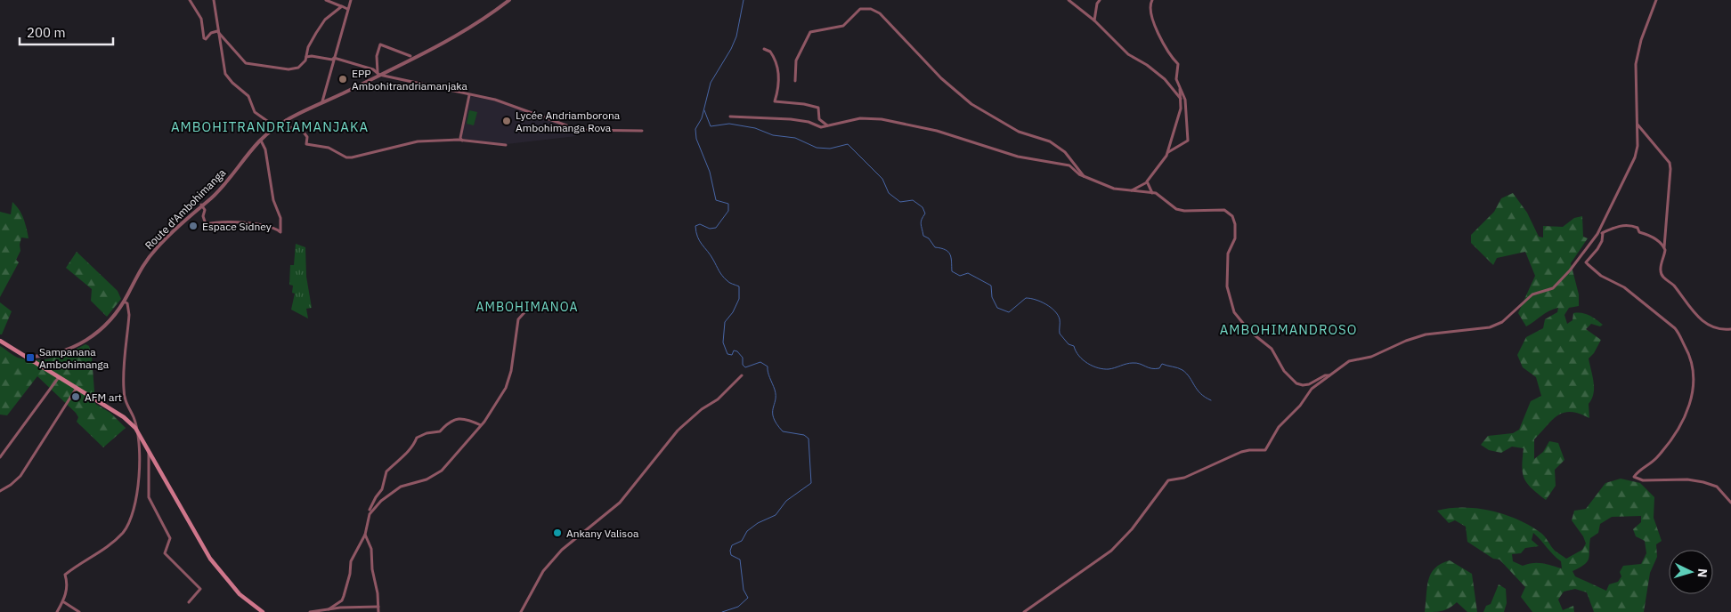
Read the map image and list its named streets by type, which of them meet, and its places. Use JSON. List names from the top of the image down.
{
  "streets": {
    "street": ["Route d'Ambohimanga"]
  },
  "districts": ["AMBOHITRANDRIAMANJAKA", "AMBOHIMANOA", "AMBOHIMANDROSO"],
  "places": {
    "other": [
      "EPP Ambohitrandriamanjaka",
      "Lycée Andriamborona Ambohimanga Rova",
      "Espace Sidney",
      "AFM art",
      "Ankany Valisoa"
    ],
    "transit": ["Sampanana Ambohimanga"]
  },
  "scale_bar": "200 m",
  "north": "right"
}
